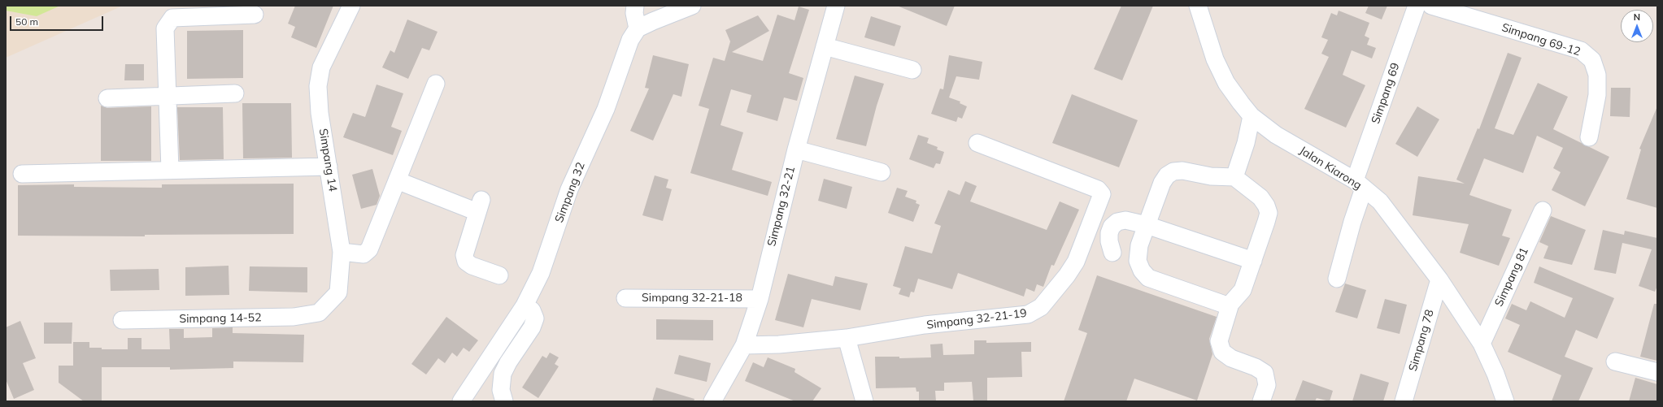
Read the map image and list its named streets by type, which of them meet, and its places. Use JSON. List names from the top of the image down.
{
  "streets": {
    "street": [
      "Simpang 69-12",
      "Simpang 69",
      "Simpang 14",
      "Jalan Kiarong",
      "Simpang 32",
      "Simpang 32-21",
      "Simpang 81",
      "Simpang 32-21-18",
      "Simpang 14-52",
      "Simpang 32-21-19",
      "Simpang 78"
    ]
  },
  "crossings": [
    ["Simpang 69", "Jalan Kiarong"],
    ["Simpang 14", "Simpang 14-52"],
    ["Jalan Kiarong", "Simpang 81"],
    ["Jalan Kiarong", "Simpang 78"],
    ["Simpang 32-21", "Simpang 32-21-18"],
    ["Simpang 32-21", "Simpang 32-21-19"]
  ],
  "scale_bar": "50 m",
  "north": "top"
}
